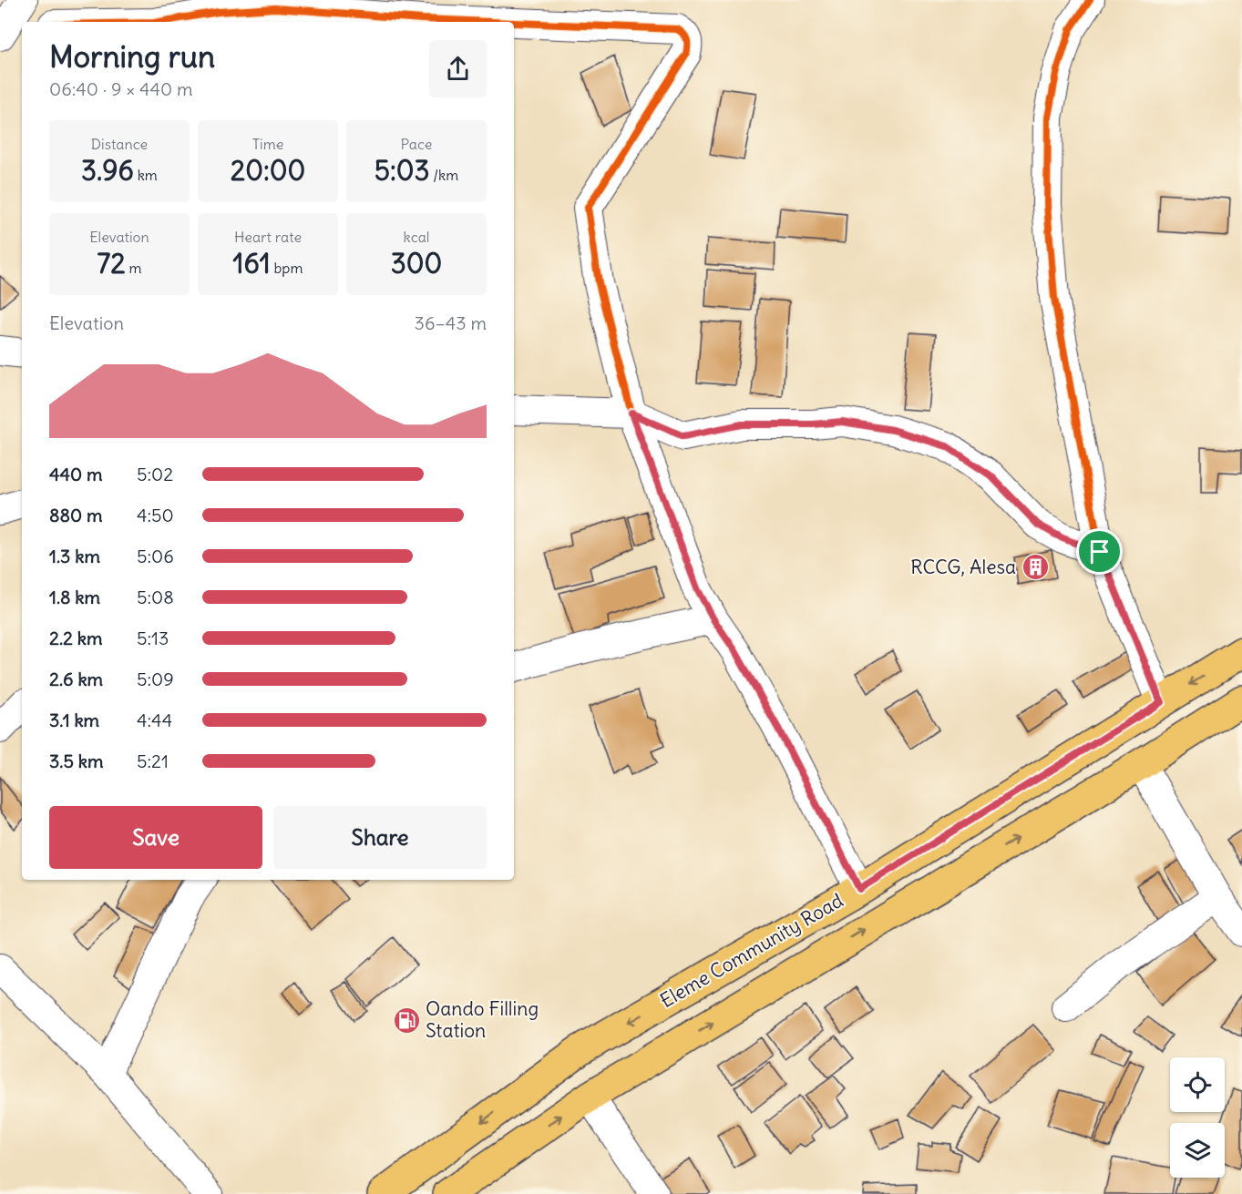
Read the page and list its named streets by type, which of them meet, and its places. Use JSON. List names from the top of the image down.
{
  "streets": {
    "main road": ["Eleme Community Road"]
  },
  "places": {
    "building": ["RCCG, Alesa"],
    "fuel station": ["Oando Filling Station"]
  },
  "page": {
    "heading": ["Morning run", "06:40 · 9 × 440 m"],
    "stats": [
      ["Distance", "3.96 km"],
      ["Time", "20:00"],
      ["Pace", "5:03 /km"],
      ["Elevation", "72 m"],
      ["Heart rate", "161 bpm"],
      ["kcal", "300"]
    ],
    "chart": ["Elevation", "36–43 m"],
    "list": [
      {
        "name": "440 m",
        "note": "5:02"
      },
      {
        "name": "880 m",
        "note": "4:50"
      },
      {
        "name": "1.3 km",
        "note": "5:06"
      },
      {
        "name": "1.8 km",
        "note": "5:08"
      },
      {
        "name": "2.2 km",
        "note": "5:13"
      },
      {
        "name": "2.6 km",
        "note": "5:09"
      },
      {
        "name": "3.1 km",
        "note": "4:44"
      },
      {
        "name": "3.5 km",
        "note": "5:21"
      }
    ],
    "buttons": ["Save", "Share"]
  }
}
